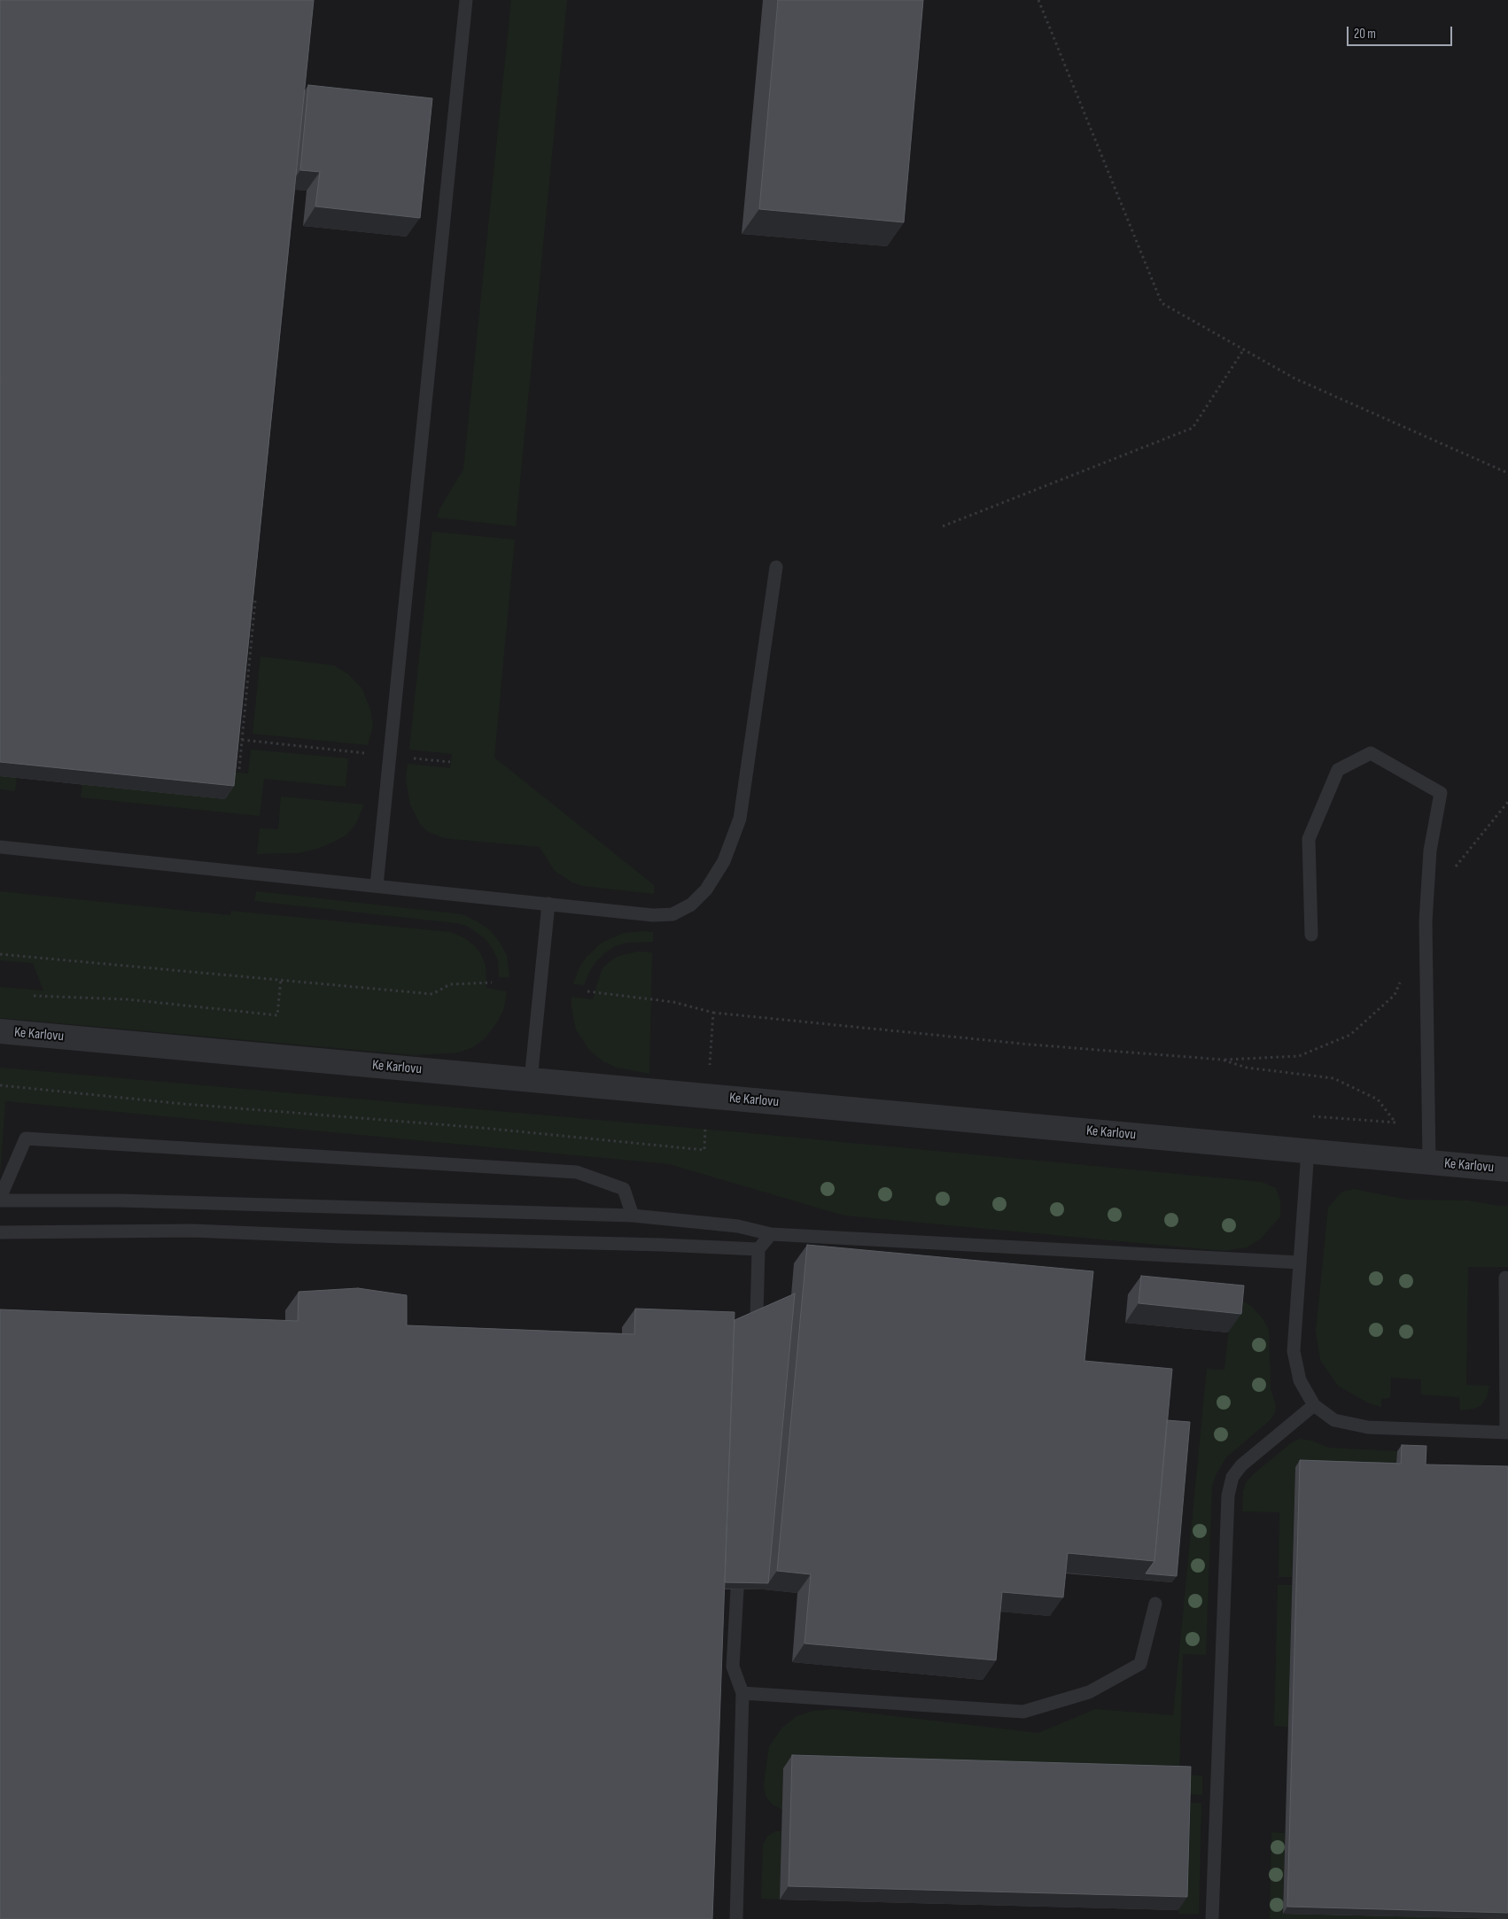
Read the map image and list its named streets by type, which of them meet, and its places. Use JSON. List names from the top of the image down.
{
  "streets": {
    "street": ["Ke Karlovu"]
  },
  "scale_bar": "20 m"
}
